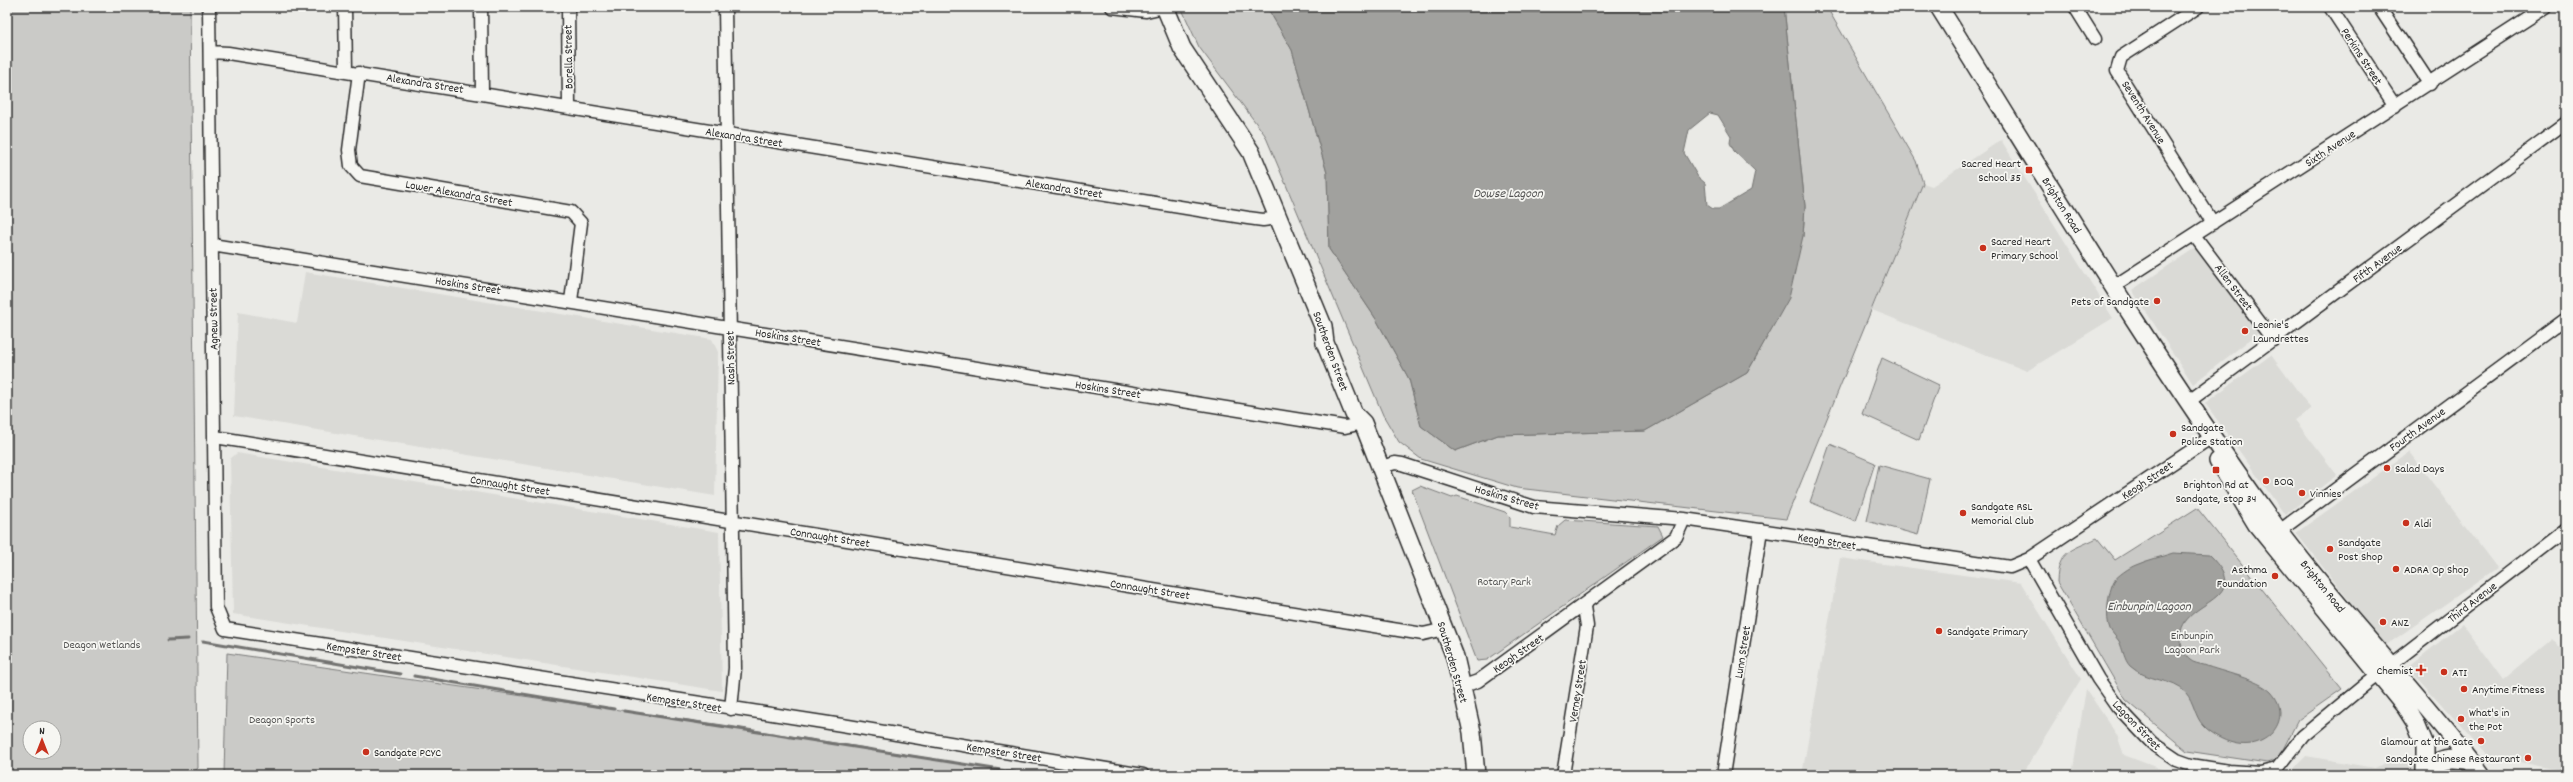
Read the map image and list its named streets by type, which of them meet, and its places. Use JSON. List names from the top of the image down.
{
  "streets": {
    "main road": ["Brighton Road", "Southerden Street"],
    "street": [
      "Perkins Street",
      "Borella Street",
      "Alexandra Street",
      "Seventh Avenue",
      "Sixth Avenue",
      "Lower Alexandra Street",
      "Fifth Avenue",
      "Hoskins Street",
      "Allen Street",
      "Agnew Street",
      "Nash Street",
      "Fourth Avenue",
      "Keogh Street",
      "Connaught Street",
      "Third Avenue",
      "Kempster Street",
      "Lunn Street",
      "Verney Street",
      "Lagoon Street"
    ]
  },
  "crossings": [
    ["Perkins Street", "Sixth Avenue"],
    ["Borella Street", "Alexandra Street"],
    ["Alexandra Street", "Lower Alexandra Street"],
    ["Alexandra Street", "Agnew Street"],
    ["Alexandra Street", "Southerden Street"],
    ["Alexandra Street", "Nash Street"],
    ["Seventh Avenue", "Sixth Avenue"],
    ["Sixth Avenue", "Brighton Road"],
    ["Sixth Avenue", "Allen Street"],
    ["Lower Alexandra Street", "Hoskins Street"],
    ["Brighton Road", "Fifth Avenue"],
    ["Brighton Road", "Fourth Avenue"],
    ["Brighton Road", "Keogh Street"],
    ["Brighton Road", "Third Avenue"],
    ["Brighton Road", "Lagoon Street"],
    ["Fifth Avenue", "Allen Street"],
    ["Hoskins Street", "Agnew Street"],
    ["Hoskins Street", "Southerden Street"],
    ["Hoskins Street", "Nash Street"],
    ["Hoskins Street", "Keogh Street"],
    ["Agnew Street", "Connaught Street"],
    ["Agnew Street", "Kempster Street"],
    ["Southerden Street", "Keogh Street"],
    ["Southerden Street", "Connaught Street"],
    ["Nash Street", "Connaught Street"],
    ["Nash Street", "Kempster Street"],
    ["Keogh Street", "Lunn Street"],
    ["Keogh Street", "Verney Street"],
    ["Keogh Street", "Lagoon Street"],
    ["Third Avenue", "Lagoon Street"]
  ],
  "water": ["Dowse Lagoon", "Einbunpin Lagoon"],
  "parks": [
    "Rotary Park",
    "Einbunpin Lagoon Park",
    "Deagon Wetlands",
    "Deagon Sports"
  ],
  "places": {
    "transit": ["Sacred Heart School 35", "Brighton Rd at Sandgate, stop 34"],
    "other": [
      "Sacred Heart Primary School",
      "Pets of Sandgate",
      "Leonie's Laundrettes",
      "Sandgate Police Station",
      "Salad Days",
      "BOQ",
      "Vinnies",
      "Sandgate RSL Memorial Club",
      "Aldi",
      "Sandgate Post Shop",
      "ADRA Op Shop",
      "Asthma Foundation",
      "ANZ",
      "Sandgate Primary",
      "ATI",
      "Anytime Fitness",
      "What's in the Pot",
      "Glamour at the Gate",
      "Sandgate PCYC",
      "Sandgate Chinese Restaurant"
    ],
    "health": ["Chemist"]
  },
  "north": "top"
}
